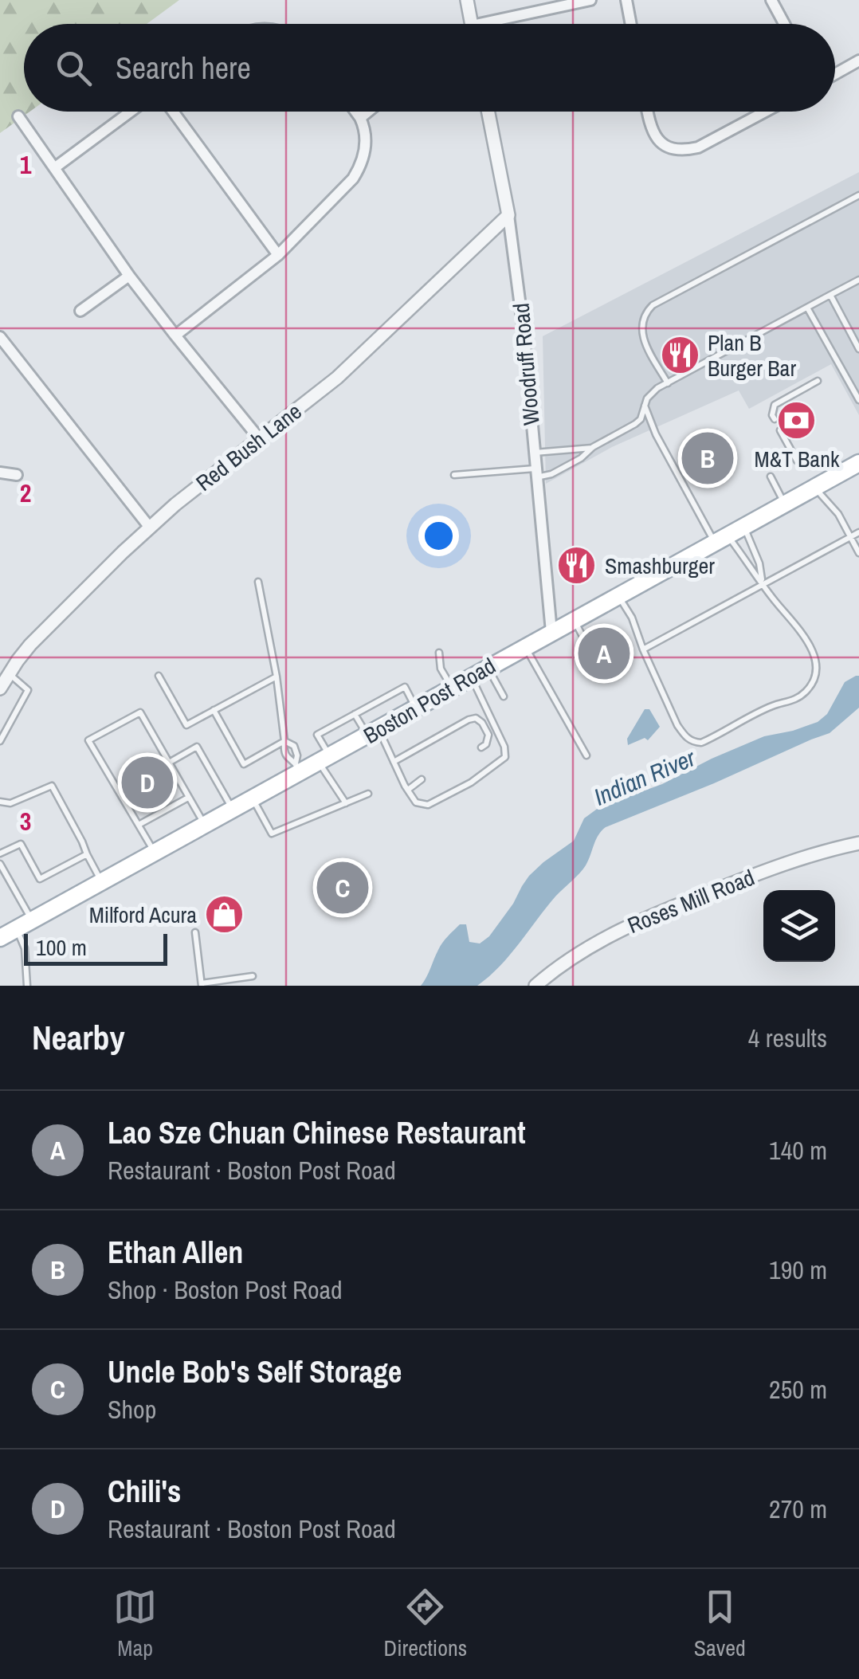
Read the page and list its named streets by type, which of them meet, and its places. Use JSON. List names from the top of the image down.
{
  "streets": {
    "main road": ["Boston Post Road"],
    "street": ["Woodruff Road", "Red Bush Lane", "Roses Mill Road"]
  },
  "crossings": [
    ["Woodruff Road", "Red Bush Lane"],
    ["Woodruff Road", "Boston Post Road"]
  ],
  "water": ["Indian River"],
  "places": {
    "restaurant": ["Plan B Burger Bar", "Smashburger"],
    "bank": ["M&T Bank"],
    "shop": ["Milford Acura"]
  },
  "scale_bar": "100 m",
  "page": {
    "search": "Search here",
    "pins": [
      "B",
      "A",
      "D",
      "C"
    ],
    "scale": "100 m",
    "heading": ["Nearby", "4 results"],
    "list": [
      {
        "mark": "A",
        "name": "Lao Sze Chuan Chinese Restaurant",
        "note": "Restaurant · Boston Post Road",
        "value": "140 m"
      },
      {
        "mark": "B",
        "name": "Ethan Allen",
        "note": "Shop · Boston Post Road",
        "value": "190 m"
      },
      {
        "mark": "C",
        "name": "Uncle Bob's Self Storage",
        "note": "Shop",
        "value": "250 m"
      },
      {
        "mark": "D",
        "name": "Chili's",
        "note": "Restaurant · Boston Post Road",
        "value": "270 m"
      }
    ],
    "nav": ["Map", "Directions", "Saved"]
  },
  "grid": {
    "rows": ["1", "2", "3"]
  }
}
